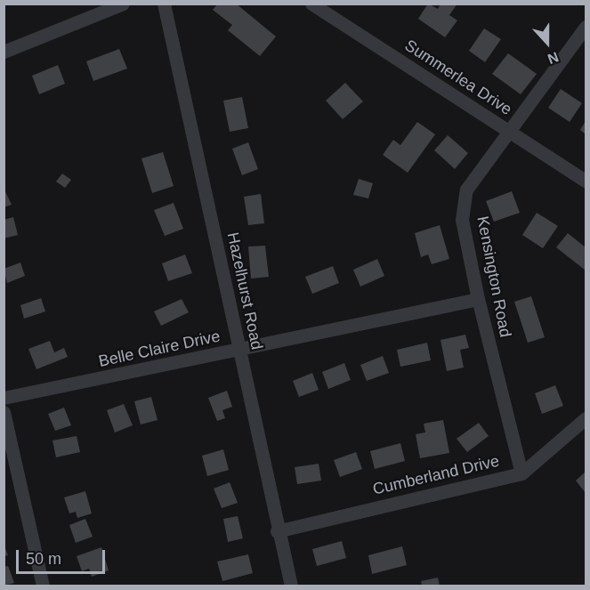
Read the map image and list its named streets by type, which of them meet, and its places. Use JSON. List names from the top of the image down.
{
  "streets": {
    "street": [
      "Summerlea Drive",
      "Kensington Road",
      "Hazelhurst Road",
      "Belle Claire Drive",
      "Cumberland Drive"
    ]
  },
  "crossings": [
    ["Summerlea Drive", "Kensington Road"],
    ["Kensington Road", "Belle Claire Drive"],
    ["Kensington Road", "Cumberland Drive"],
    ["Hazelhurst Road", "Belle Claire Drive"],
    ["Hazelhurst Road", "Cumberland Drive"]
  ],
  "scale_bar": "50 m",
  "north": "bottom"
}
